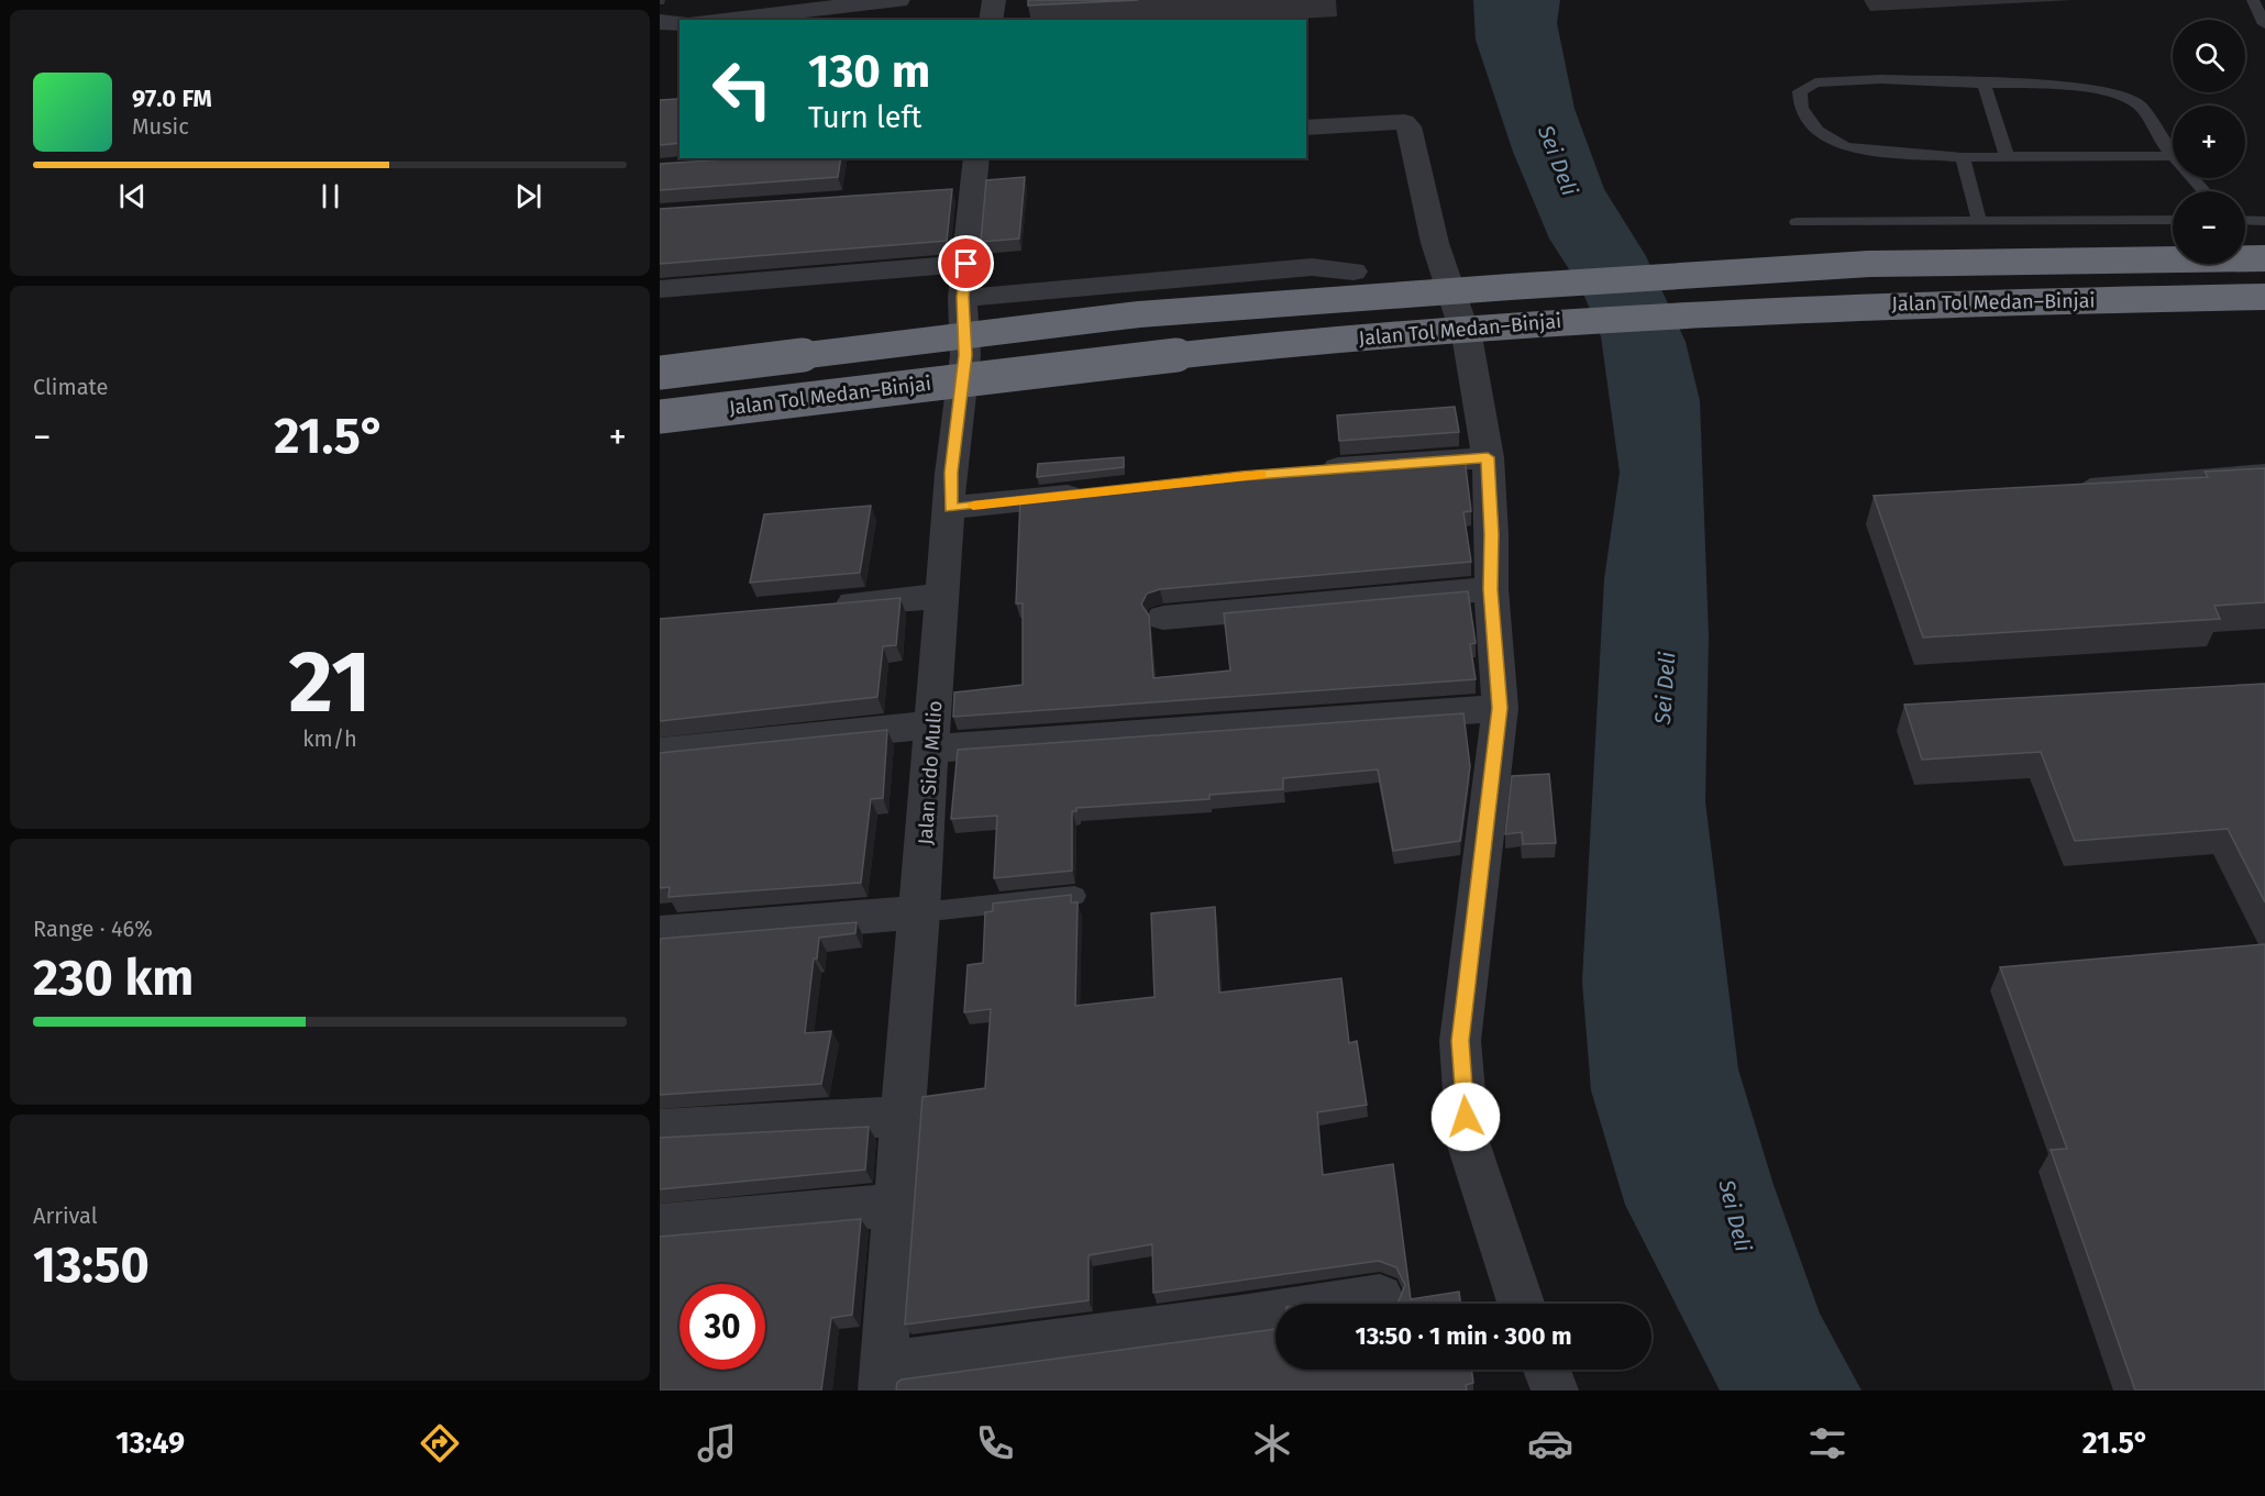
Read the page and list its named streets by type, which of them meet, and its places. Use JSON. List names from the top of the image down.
{
  "streets": {
    "highway": ["Jalan Tol Medan–Binjai"],
    "street": ["Jalan Sido Mulio"]
  },
  "water": ["Sei Deli"],
  "page": {
    "map_buttons": ["+", "−"],
    "turn": ["130 m", "Turn left"],
    "song": ["97.0 FM", "Music"],
    "tile": [
      "Climate",
      ["21", "km/h"],
      ["Range · 46%", "230 km"],
      ["Arrival", "13:50"]
    ],
    "heat": ["−", "21.5°", "+"],
    "limit": "30",
    "trip": "13:50 · 1 min · 300 m",
    "tabs": ["13:49", "21.5°"]
  }
}
